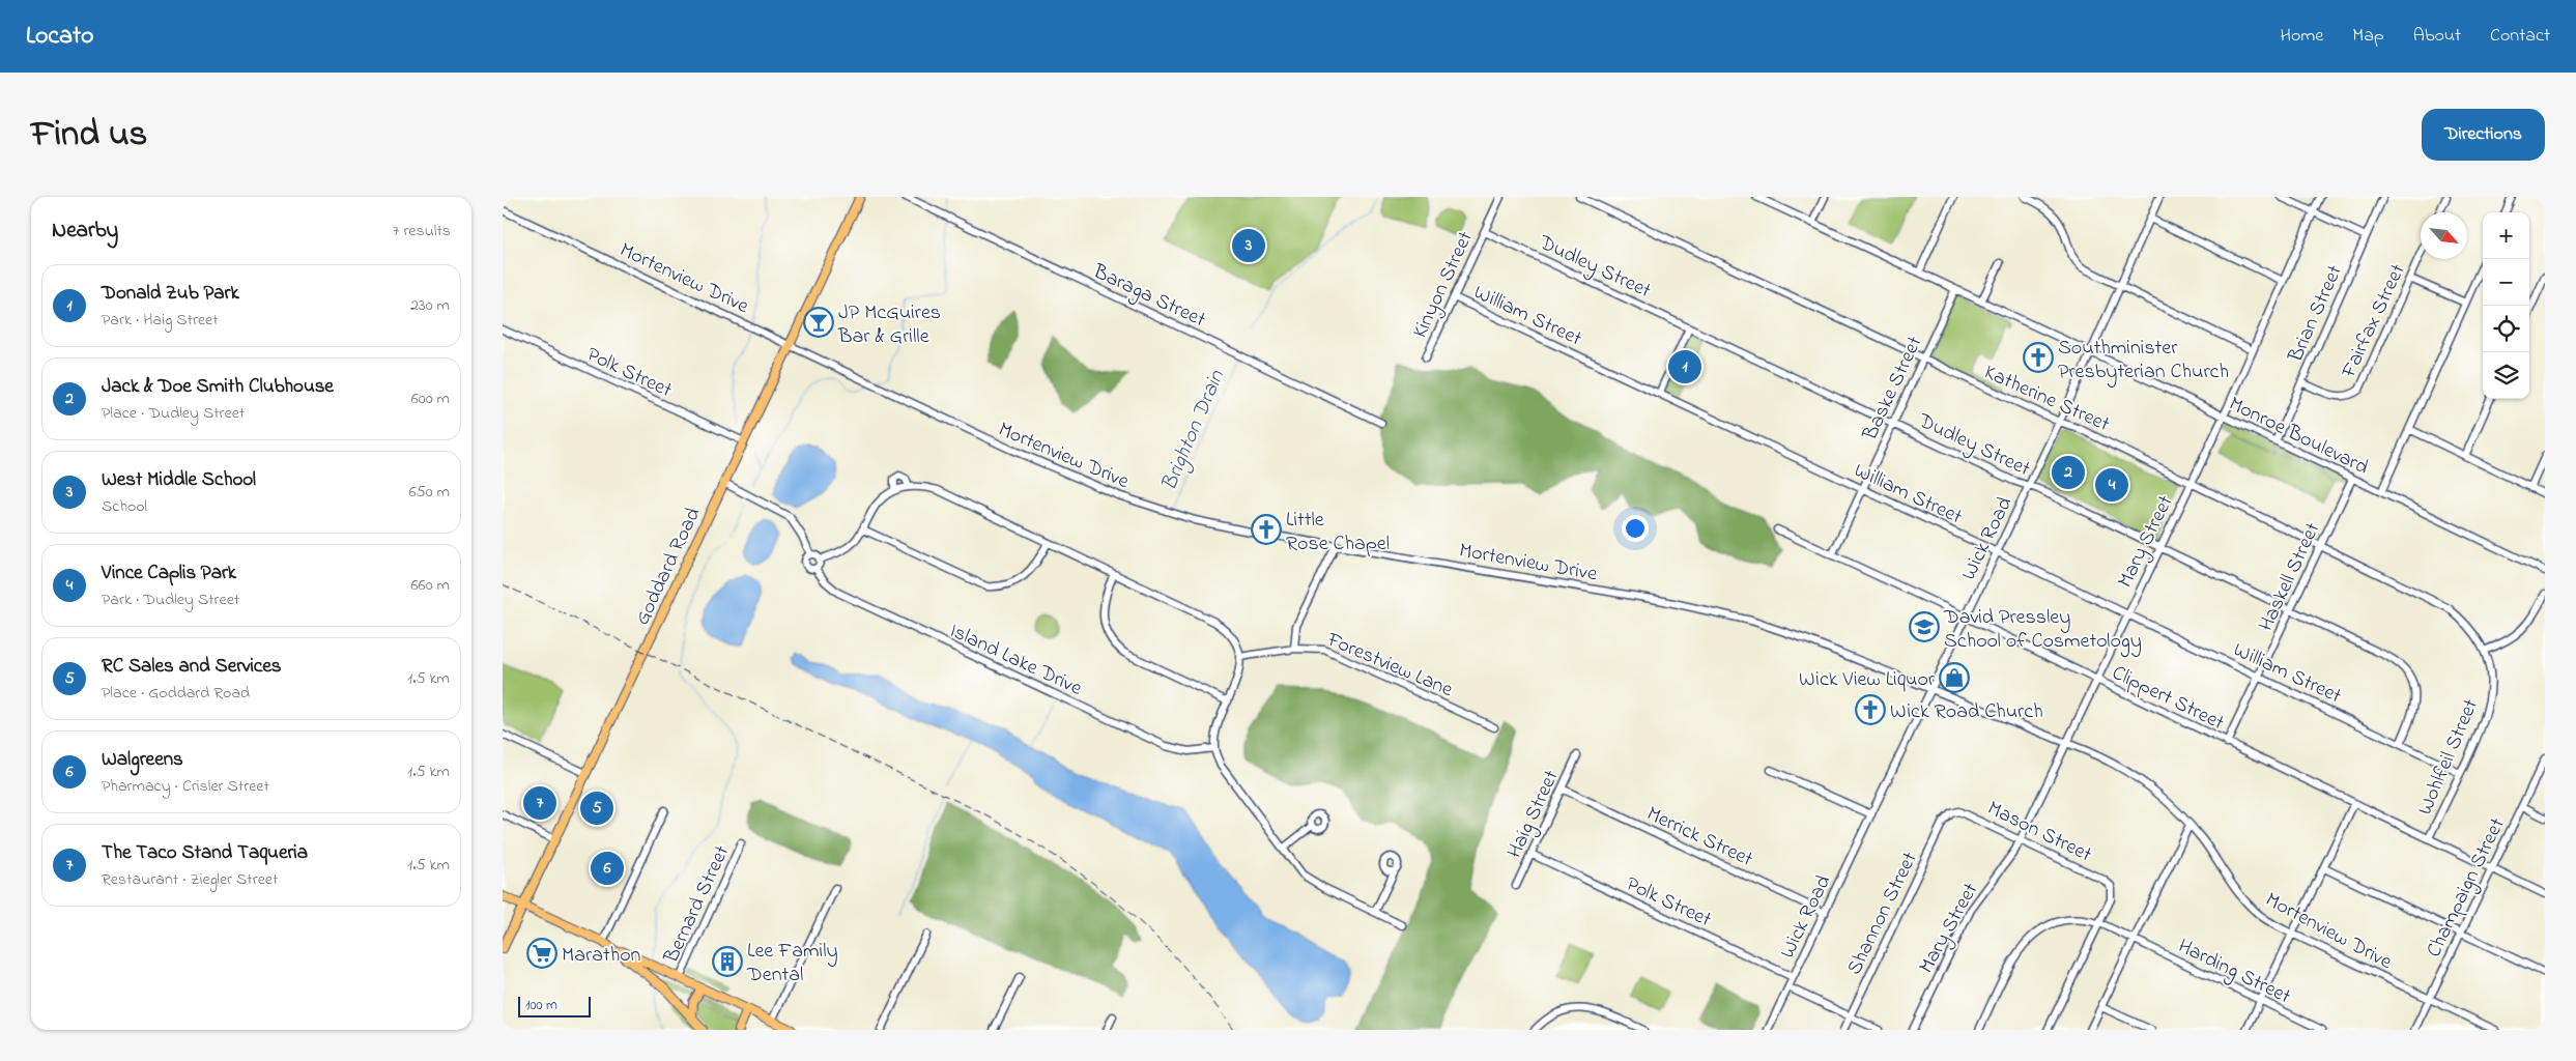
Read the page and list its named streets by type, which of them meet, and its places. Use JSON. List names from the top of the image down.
{
  "streets": {
    "main road": ["Goddard Road"],
    "street": [
      "Dudley Street",
      "Mortenview Drive",
      "Kinyon Street",
      "Baraga Street",
      "Brian Street",
      "William Street",
      "Fairfax Street",
      "Polk Street",
      "Baske Street",
      "Katherine Street",
      "Monroe Boulevard",
      "Wick Road",
      "Mary Street",
      "Haskell Street",
      "Island Lake Drive",
      "Forestview Lane",
      "Clippert Street",
      "Wohlfeil Street",
      "Haig Street",
      "Mason Street",
      "Merrick Street",
      "Champaign Street",
      "Bernard Street",
      "Shannon Street",
      "Harding Street"
    ]
  },
  "crossings": [
    ["Dudley Street", "Kinyon Street"],
    ["Dudley Street", "William Street"],
    ["Dudley Street", "Baske Street"],
    ["Dudley Street", "Wick Road"],
    ["Dudley Street", "Mary Street"],
    ["Dudley Street", "Haskell Street"],
    ["Mortenview Drive", "Wick Road"],
    ["Mortenview Drive", "Mary Street"],
    ["Mortenview Drive", "Goddard Road"],
    ["Mortenview Drive", "Champaign Street"],
    ["Kinyon Street", "William Street"],
    ["Brian Street", "Fairfax Street"],
    ["Brian Street", "Monroe Boulevard"],
    ["William Street", "Baske Street"],
    ["William Street", "Wick Road"],
    ["William Street", "Mary Street"],
    ["William Street", "Haskell Street"],
    ["William Street", "Wohlfeil Street"],
    ["Polk Street", "Wick Road"],
    ["Polk Street", "Goddard Road"],
    ["Polk Street", "Haig Street"],
    ["Baske Street", "Katherine Street"],
    ["Baske Street", "Monroe Boulevard"],
    ["Baske Street", "Clippert Street"],
    ["Katherine Street", "Wick Road"],
    ["Katherine Street", "Mary Street"],
    ["Katherine Street", "Haskell Street"],
    ["Katherine Street", "Wohlfeil Street"],
    ["Monroe Boulevard", "Wick Road"],
    ["Monroe Boulevard", "Mary Street"],
    ["Monroe Boulevard", "Haskell Street"],
    ["Wick Road", "Clippert Street"],
    ["Wick Road", "Merrick Street"],
    ["Mary Street", "Clippert Street"],
    ["Mary Street", "Mason Street"],
    ["Haskell Street", "Clippert Street"],
    ["Clippert Street", "Wohlfeil Street"],
    ["Clippert Street", "Champaign Street"],
    ["Haig Street", "Merrick Street"],
    ["Mason Street", "Shannon Street"],
    ["Mason Street", "Harding Street"]
  ],
  "water": ["Brighton Drain"],
  "places": {
    "bar": ["JP McGuires Bar & Grille"],
    "church": ["Southminister Presbyterian Church", "Little Rose Chapel", "Wick Road Church"],
    "school or university": ["David Pressley School of Cosmetology"],
    "shop": ["Wick View Liquor"],
    "supermarket": ["Marathon"],
    "building": ["Lee Family Dental"]
  },
  "scale_bar": "100 m",
  "north": "bottom right",
  "page": {
    "header": "Locato",
    "nav": [
      "Home",
      "Map",
      "About",
      "Contact"
    ],
    "title": "Find us",
    "buttons": "Directions",
    "heading": ["Nearby", "7 results"],
    "map_buttons": ["+", "−"],
    "pins": [
      "3",
      "1",
      "2",
      "4",
      "7",
      "5",
      "6"
    ],
    "list": [
      {
        "mark": "1",
        "name": "Donald Zub Park",
        "note": "Park · Haig Street",
        "value": "230 m"
      },
      {
        "mark": "2",
        "name": "Jack & Doe Smith Clubhouse",
        "note": "Place · Dudley Street",
        "value": "600 m"
      },
      {
        "mark": "3",
        "name": "West Middle School",
        "note": "School",
        "value": "650 m"
      },
      {
        "mark": "4",
        "name": "Vince Caplis Park",
        "note": "Park · Dudley Street",
        "value": "660 m"
      },
      {
        "mark": "5",
        "name": "RC Sales and Services",
        "note": "Place · Goddard Road",
        "value": "1.5 km"
      },
      {
        "mark": "6",
        "name": "Walgreens",
        "note": "Pharmacy · Crisler Street",
        "value": "1.5 km"
      },
      {
        "mark": "7",
        "name": "The Taco Stand Taqueria",
        "note": "Restaurant · Ziegler Street",
        "value": "1.5 km"
      }
    ],
    "scale": "100 m"
  }
}
